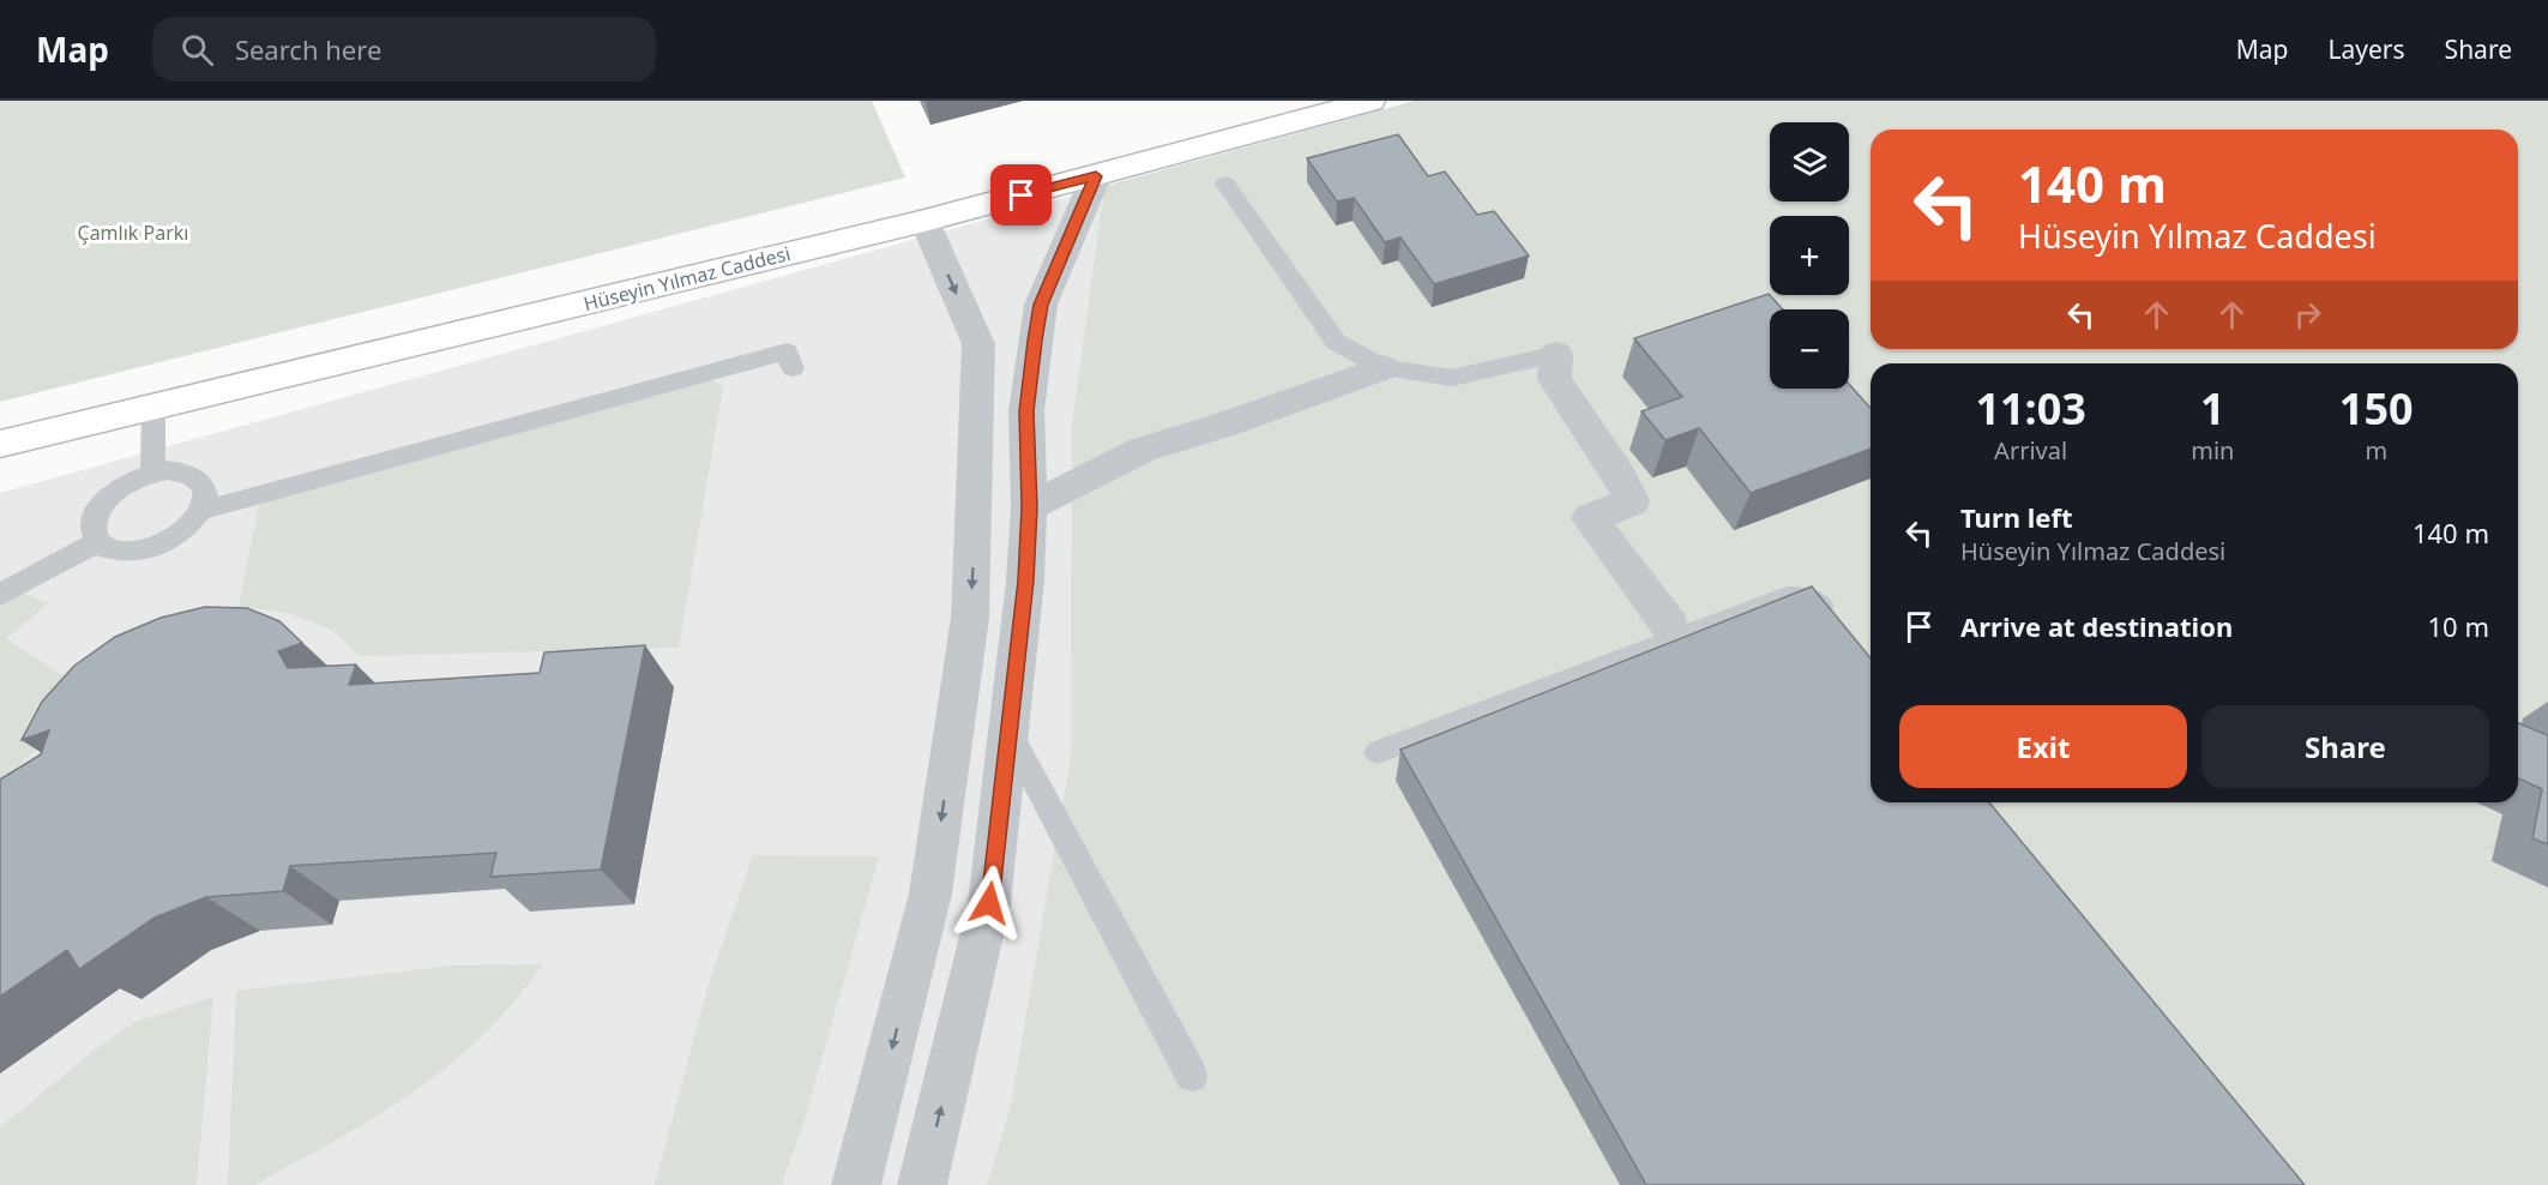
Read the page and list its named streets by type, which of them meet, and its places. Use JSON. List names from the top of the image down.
{
  "streets": {
    "street": ["Hüseyin Yılmaz Caddesi"]
  },
  "parks": ["Çamlık Parkı"],
  "page": {
    "header": "Map",
    "search": "Search here",
    "nav": ["Map", "Layers", "Share"],
    "map_buttons": ["+", "−"],
    "turn": ["140 m", "Hüseyin Yılmaz Caddesi"],
    "eta": [
      "11:03",
      "Arrival",
      "1",
      "min",
      "150",
      "m"
    ],
    "list": [
      {
        "name": "Turn left",
        "note": "Hüseyin Yılmaz Caddesi",
        "value": "140 m"
      },
      {
        "name": "Arrive at destination",
        "value": "10 m"
      }
    ],
    "buttons": ["Exit", "Share"]
  }
}
